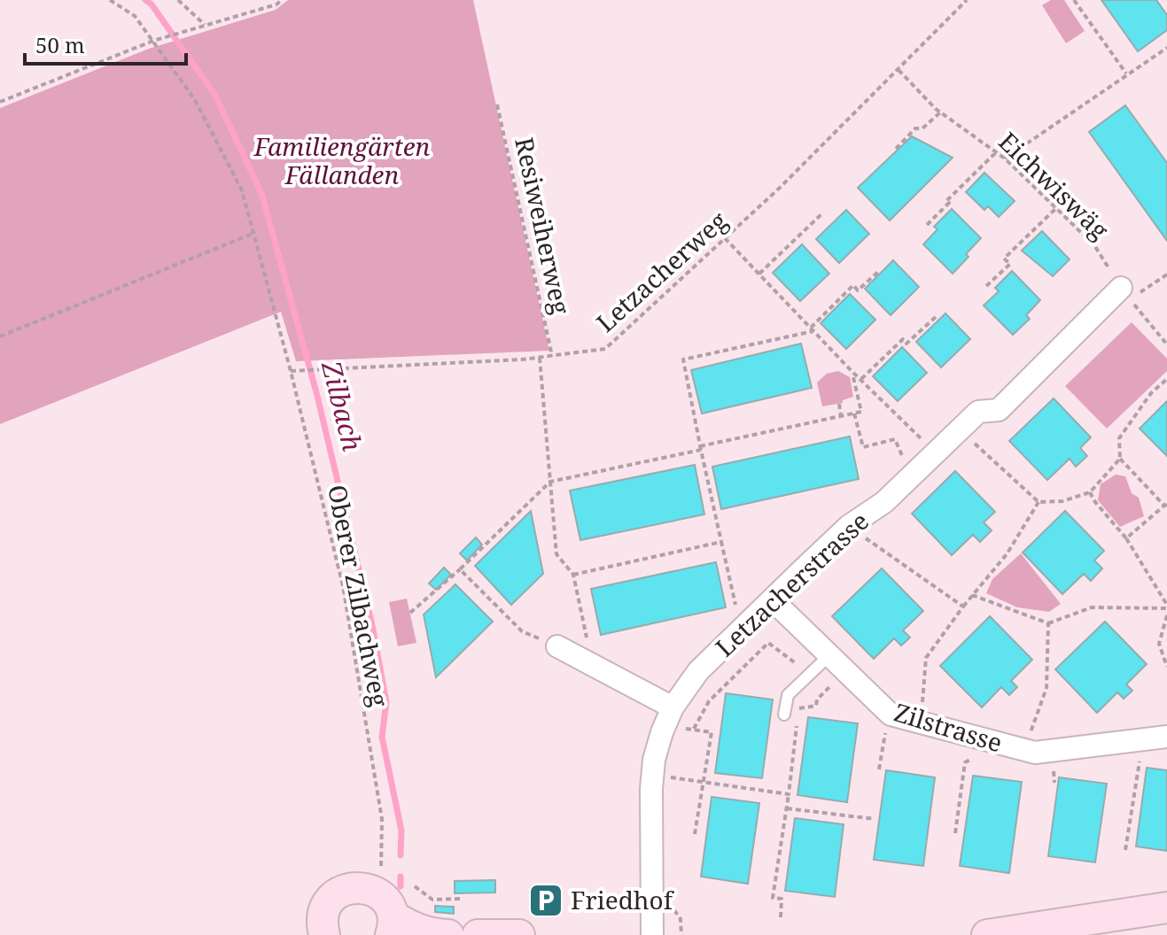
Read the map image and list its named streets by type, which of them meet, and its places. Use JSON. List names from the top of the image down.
{
  "streets": {
    "street": ["Letzacherstrasse", "Zilstrasse"],
    "path": [
      "Eichwiswäg",
      "Resiweiherweg",
      "Letzacherweg",
      "Oberer Zilbachweg"
    ]
  },
  "crossings": [
    ["Eichwiswäg", "Letzacherweg"],
    ["Eichwiswäg", "Letzacherstrasse"],
    ["Resiweiherweg", "Letzacherweg"],
    ["Letzacherweg", "Oberer Zilbachweg"],
    ["Letzacherstrasse", "Zilstrasse"]
  ],
  "water": ["Zilbach"],
  "parks": ["Familiengärten Fällanden"],
  "places": {
    "parking": ["Friedhof"]
  },
  "scale_bar": "50 m"
}
